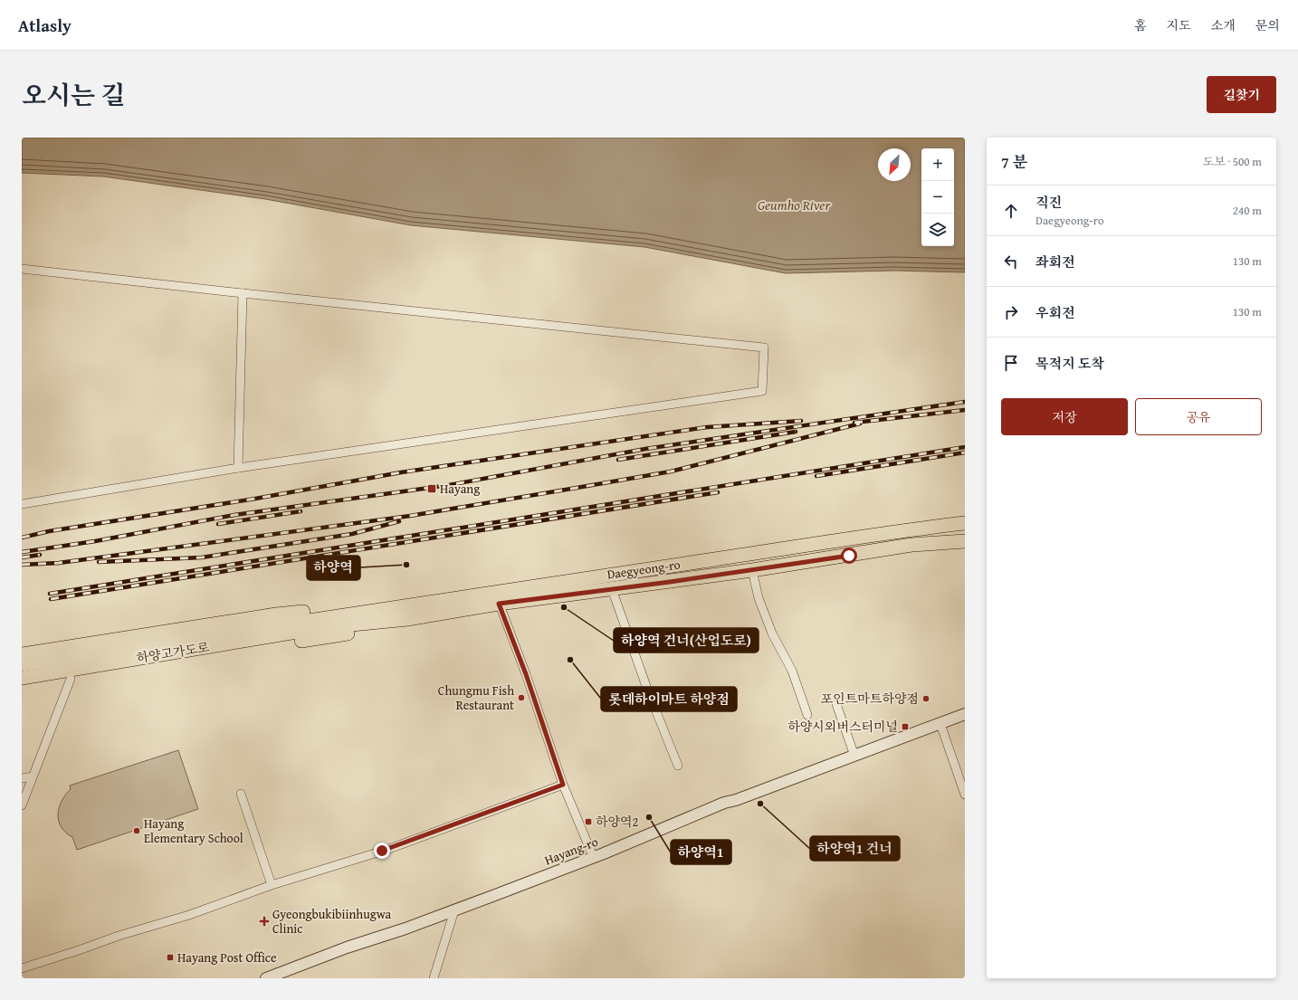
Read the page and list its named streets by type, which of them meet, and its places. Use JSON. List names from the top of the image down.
{
  "streets": {
    "main road": ["Daegyeong-ro", "하양고가도로"],
    "street": ["Hayang-ro"]
  },
  "crossings": [
    ["Daegyeong-ro", "하양고가도로"]
  ],
  "water": ["Geumho River"],
  "places": {
    "transit": [
      "Hayang",
      "하양시외버스터미널",
      "하양역2",
      "Hayang Post Office"
    ],
    "other": [
      "하양역",
      "하양역 건너(산업도로)",
      "롯데하이마트 하양점",
      "Chungmu Fish Restaurant",
      "포인트마트하양점",
      "하양역1 건너",
      "하양역1",
      "Hayang Elementary School"
    ],
    "health": ["Gyeongbukibiinhugwa Clinic"]
  },
  "north": "bottom left",
  "page": {
    "header": "Atlasly",
    "nav": [
      "홈",
      "지도",
      "소개",
      "문의"
    ],
    "title": "오시는 길",
    "buttons": [
      "길찾기",
      ["저장", "공유"]
    ],
    "heading": ["7 분", "도보 · 500 m"],
    "map_buttons": ["+", "−"],
    "list": [
      ["직진", "Daegyeong-ro", "240 m"],
      ["좌회전", "130 m"],
      ["우회전", "130 m"],
      "목적지 도착"
    ]
  }
}
